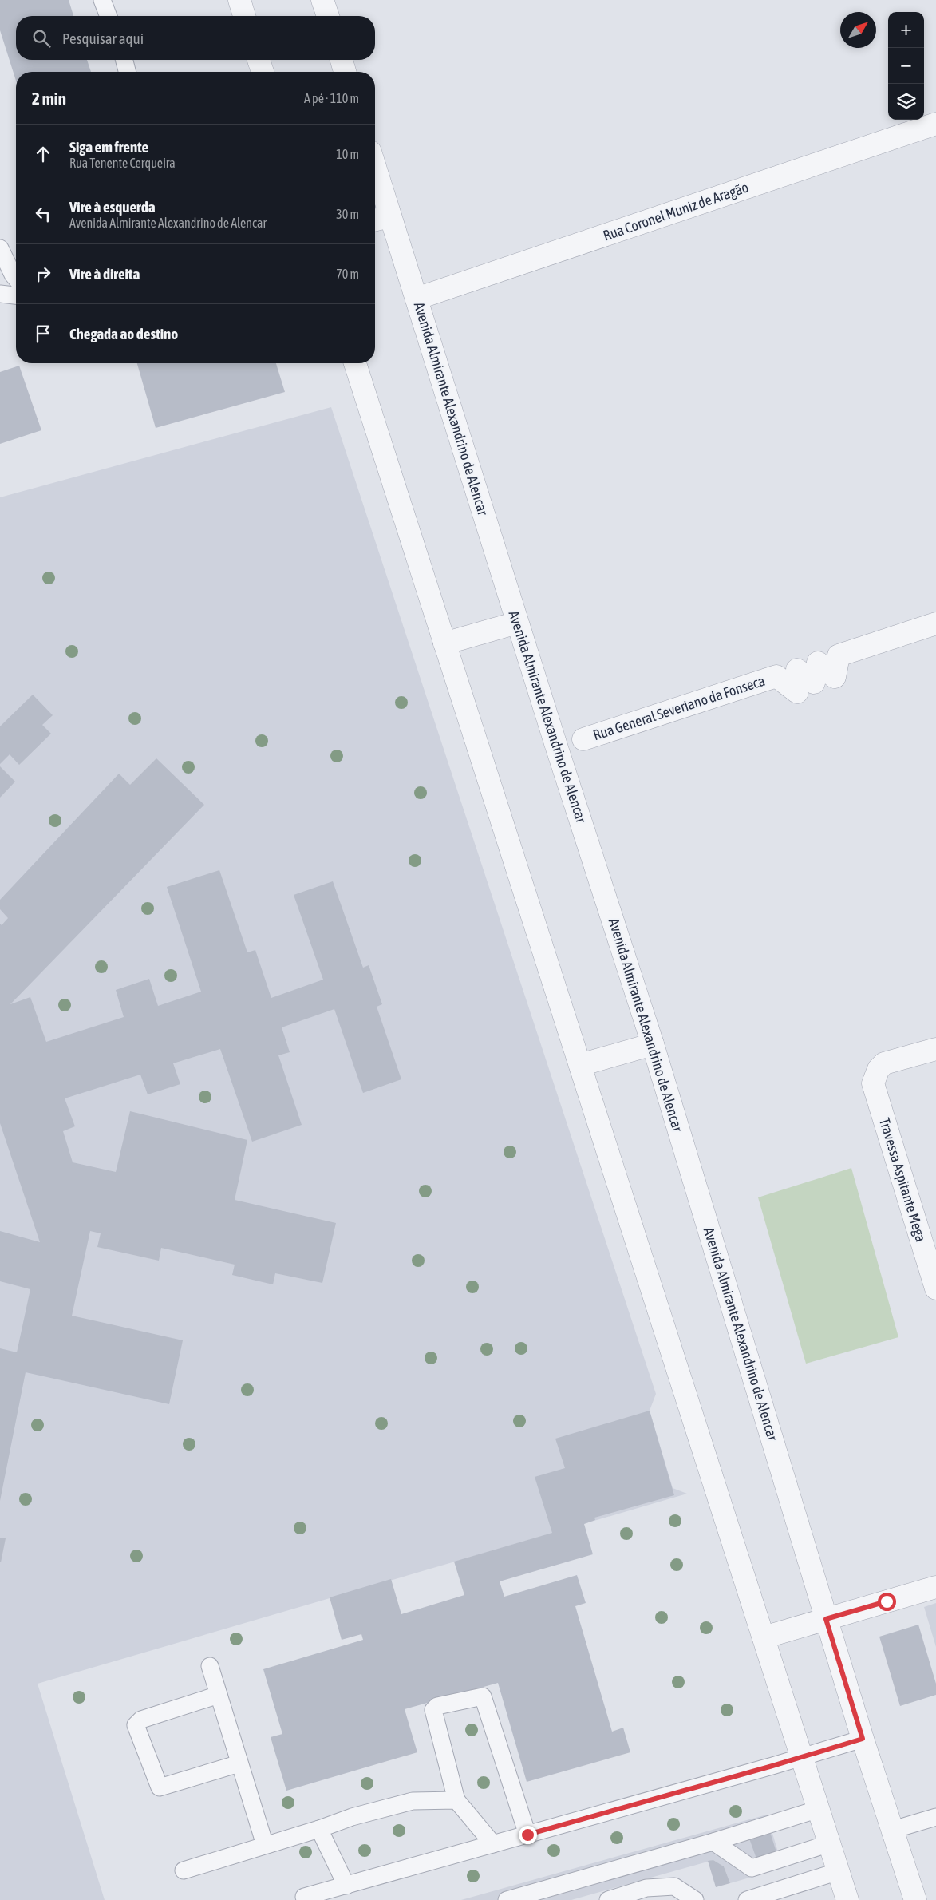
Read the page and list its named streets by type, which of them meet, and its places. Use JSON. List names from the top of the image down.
{
  "streets": {
    "street": [
      "Rua Coronel Muniz de Aragão",
      "Avenida Almirante Alexandrino de Alencar",
      "Rua General Severiano da Fonseca",
      "Travessa Aspitante Mega"
    ]
  },
  "crossings": [
    ["Rua Coronel Muniz de Aragão", "Avenida Almirante Alexandrino de Alencar"]
  ],
  "north": "top right",
  "page": {
    "map_buttons": ["+", "−"],
    "search": "Pesquisar aqui",
    "heading": ["2 min", "A pé · 110 m"],
    "list": [
      ["Siga em frente", "Rua Tenente Cerqueira", "10 m"],
      ["Vire à esquerda", "Avenida Almirante Alexandrino de Alencar", "30 m"],
      ["Vire à direita", "70 m"],
      "Chegada ao destino"
    ]
  }
}
